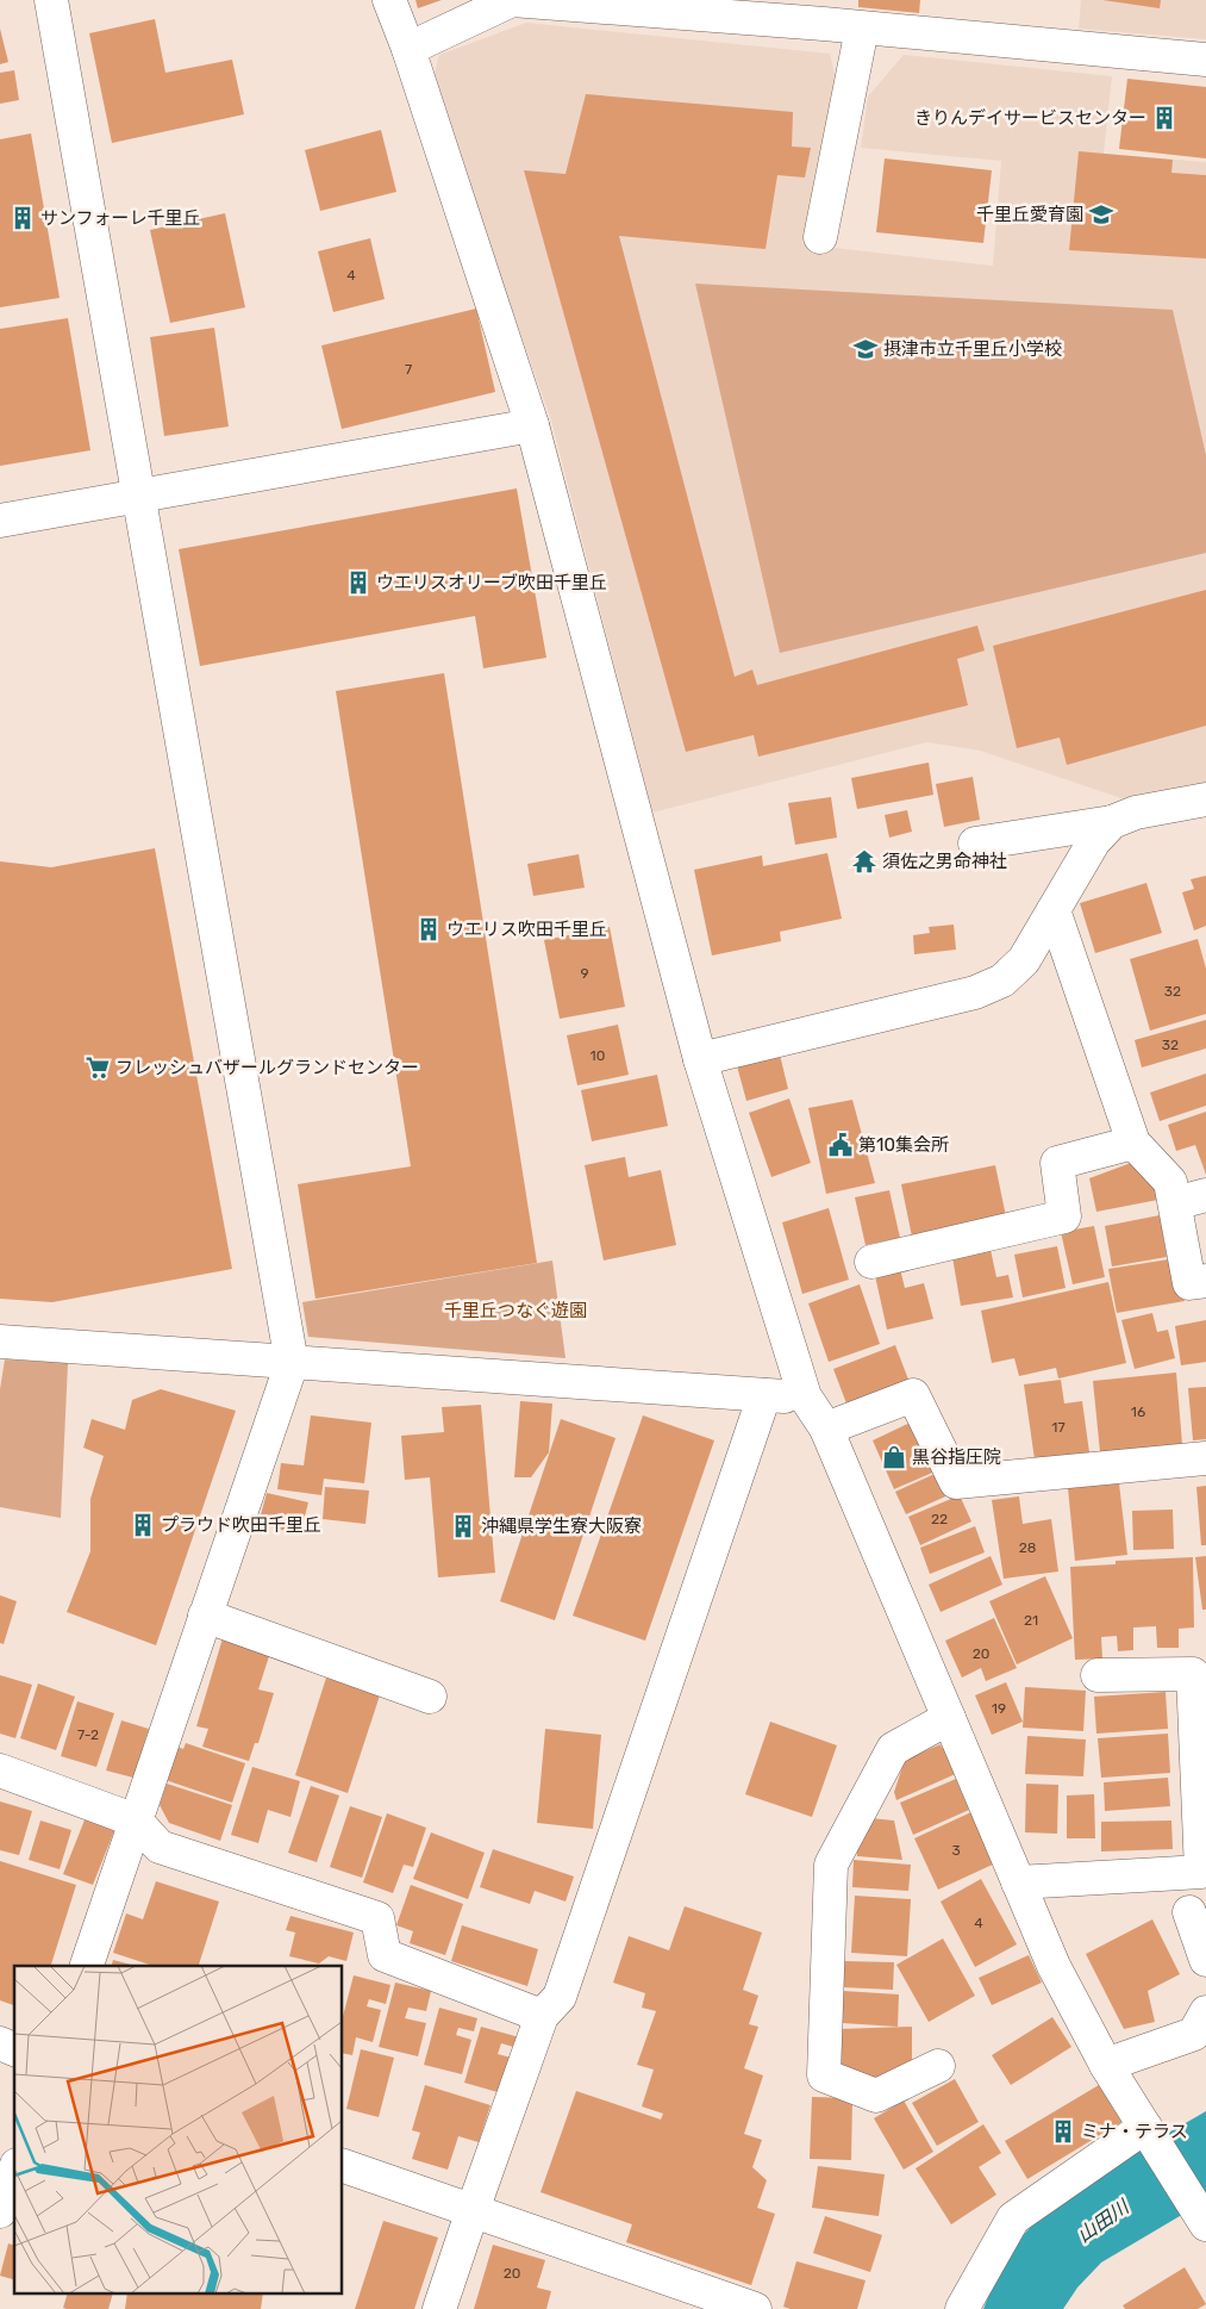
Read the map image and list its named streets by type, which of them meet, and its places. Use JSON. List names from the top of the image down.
{
  "water": ["山田川"],
  "parks": ["千里丘つなぐ遊園"],
  "places": {
    "building": [
      "きりんデイサービスセンター",
      "サンフォーレ千里丘",
      "ウエリスオリーブ吹田千里丘",
      "ウエリス吹田千里丘",
      "プラウド吹田千里丘",
      "沖縄県学生寮大阪寮",
      "ミナ・テラス"
    ],
    "school or university": ["千里丘愛育園", "摂津市立千里丘小学校"],
    "temple": ["須佐之男命神社"],
    "supermarket": ["フレッシュバザールグランドセンター"],
    "public building": ["第10集会所"],
    "shop": ["黒谷指圧院"]
  },
  "house_numbers": [
    "4",
    "7",
    "9",
    "32",
    "32",
    "10",
    "16",
    "17",
    "22",
    "28",
    "21",
    "20",
    "19",
    "7-2",
    "3",
    "4",
    "20"
  ]
}
